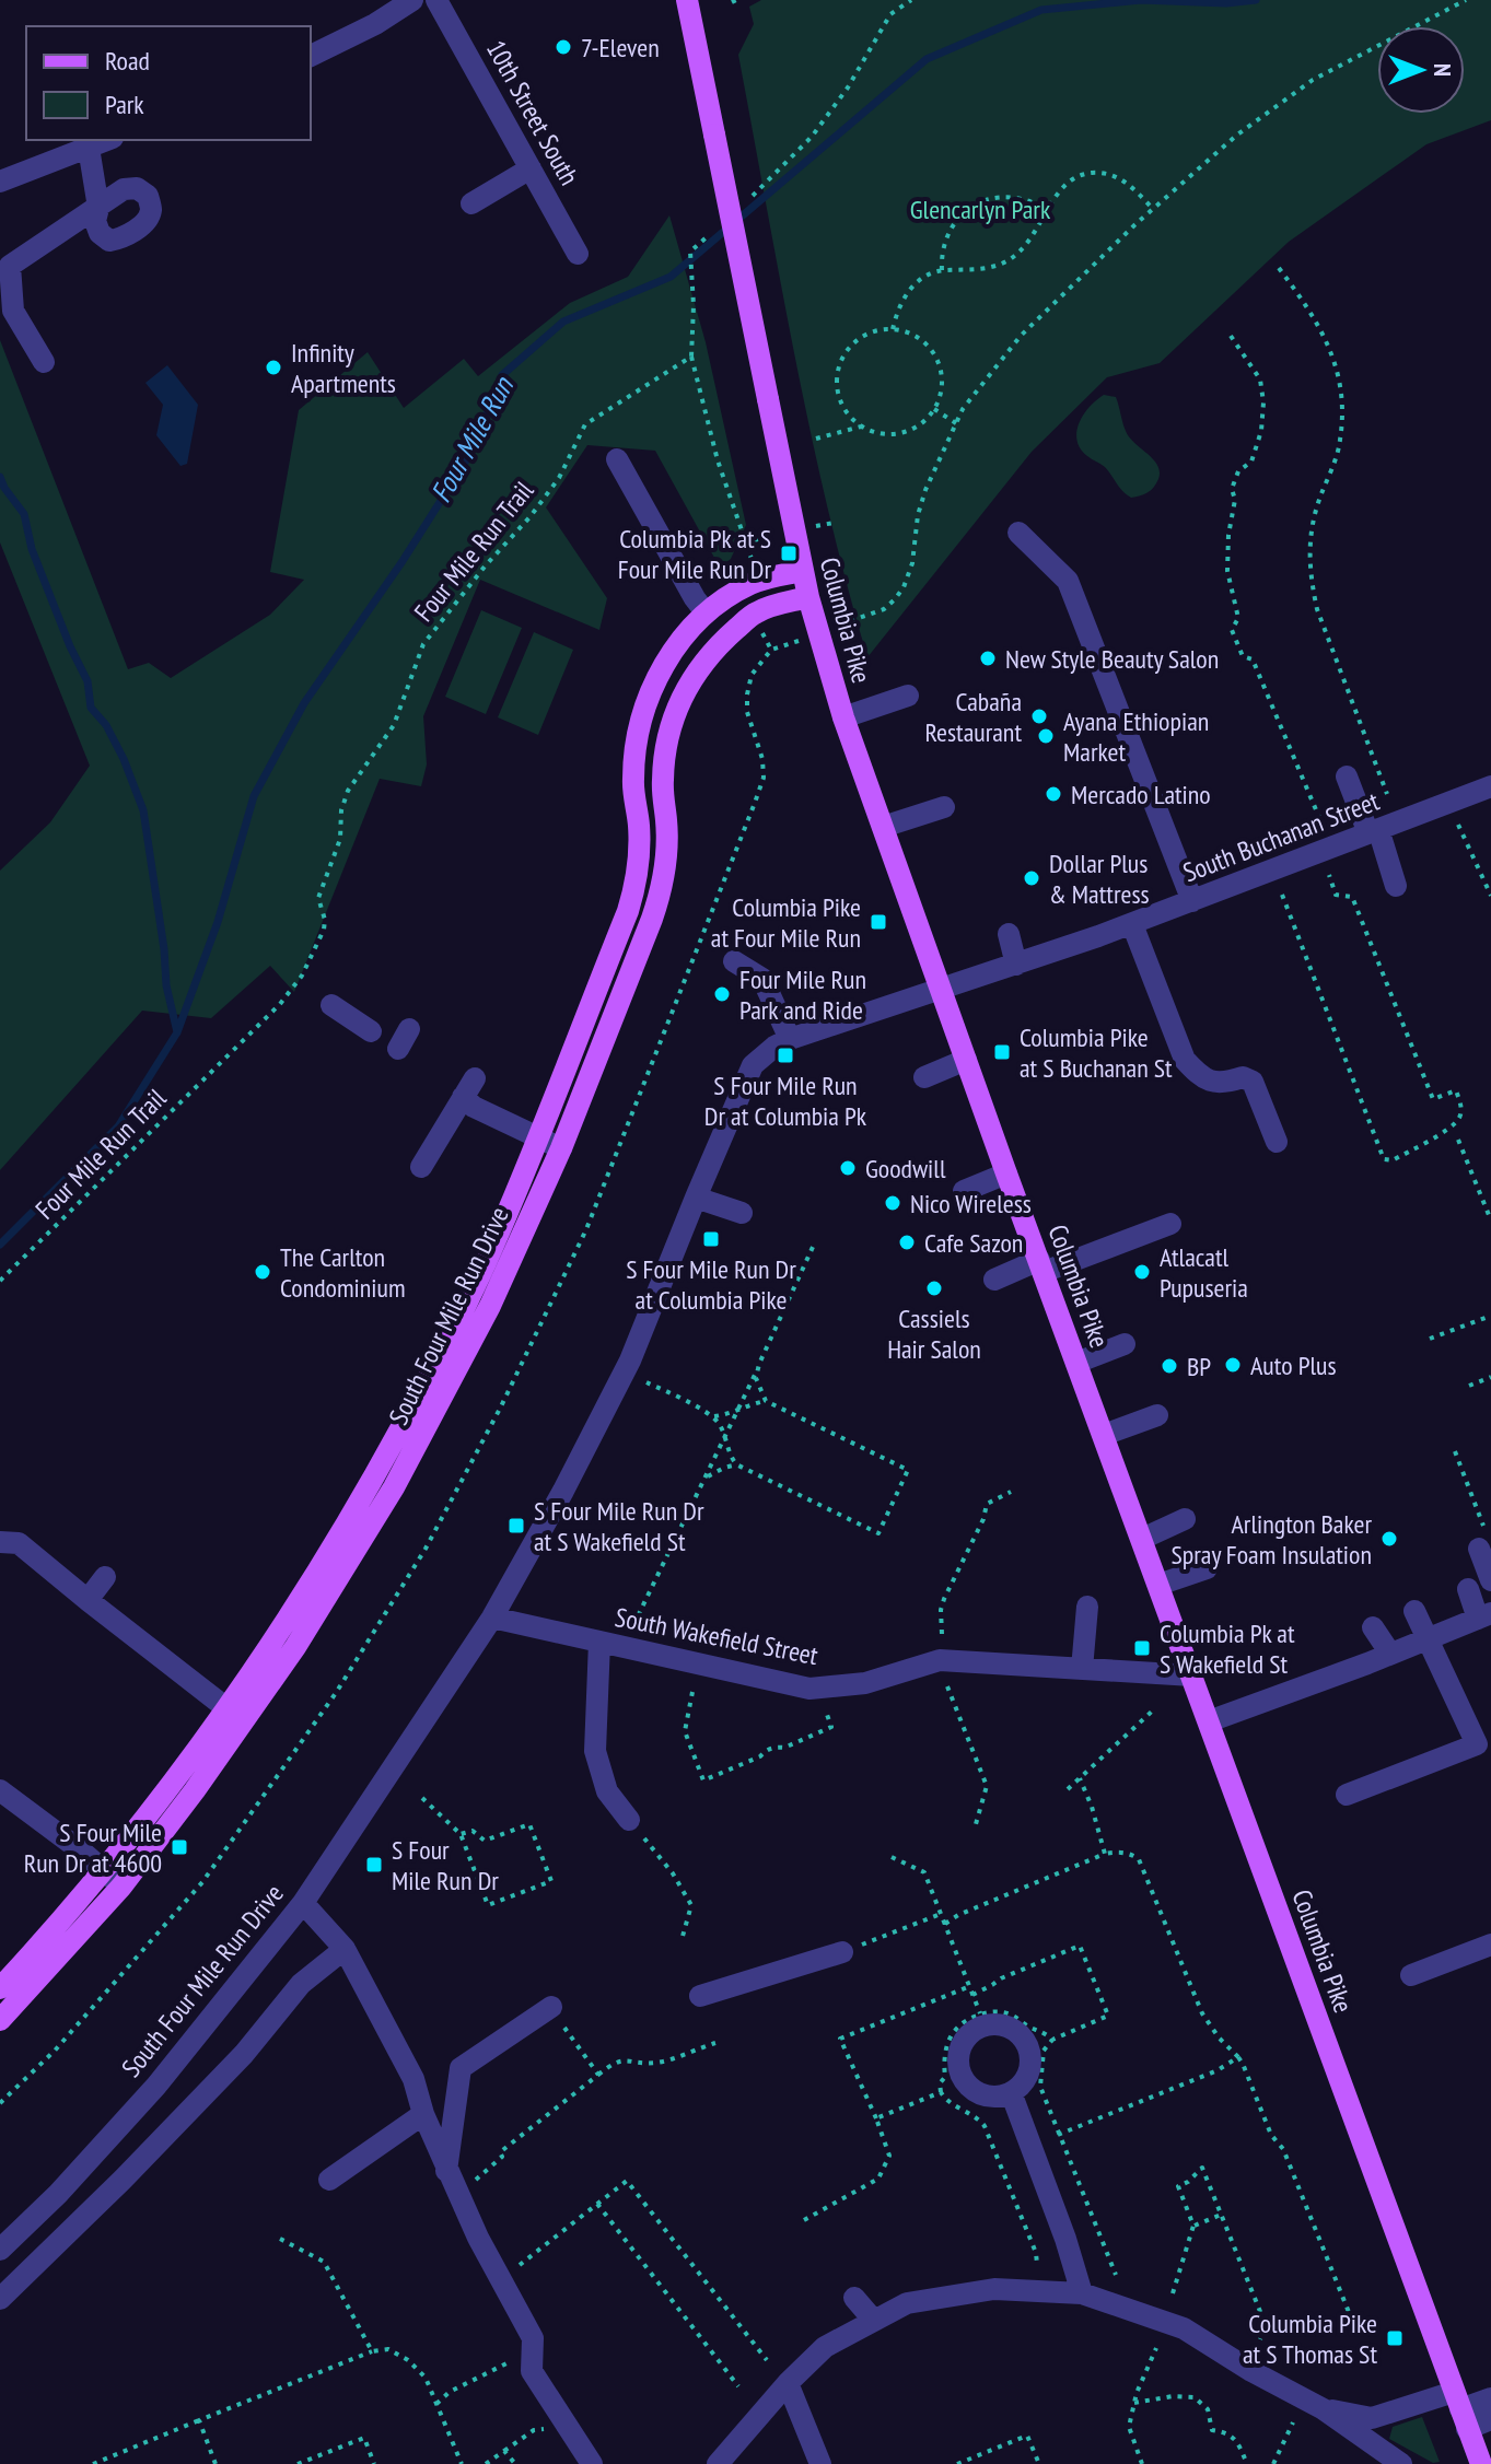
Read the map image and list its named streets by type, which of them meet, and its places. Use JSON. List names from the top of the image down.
{
  "streets": {
    "main road": ["Columbia Pike", "South Four Mile Run Drive"],
    "street": ["10th Street South", "South Buchanan Street", "South Wakefield Street"],
    "path": ["Four Mile Run Trail"]
  },
  "crossings": [
    ["Columbia Pike", "South Buchanan Street"],
    ["Columbia Pike", "South Four Mile Run Drive"],
    ["Columbia Pike", "South Wakefield Street"],
    ["South Buchanan Street", "South Four Mile Run Drive"],
    ["South Four Mile Run Drive", "South Wakefield Street"]
  ],
  "water": ["Four Mile Run"],
  "parks": ["Glencarlyn Park"],
  "places": {
    "other": [
      "7-Eleven",
      "Infinity Apartments",
      "New Style Beauty Salon",
      "Cabaña Restaurant",
      "Ayana Ethiopian Market",
      "Mercado Latino",
      "Dollar Plus & Mattress",
      "Four Mile Run Park and Ride",
      "Goodwill",
      "Nico Wireless",
      "Cafe Sazon",
      "The Carlton Condominium",
      "Atlacatl Pupuseria",
      "Cassiels Hair Salon",
      "Auto Plus",
      "BP",
      "Arlington Baker Spray Foam Insulation"
    ],
    "transit": [
      "Columbia Pk at S Four Mile Run Dr",
      "Columbia Pike at Four Mile Run",
      "Columbia Pike at S Buchanan St",
      "S Four Mile Run Dr at Columbia Pk",
      "S Four Mile Run Dr at Columbia Pike",
      "S Four Mile Run Dr at S Wakefield St",
      "Columbia Pk at S Wakefield St",
      "S Four Mile Run Dr at 4600",
      "S Four Mile Run Dr",
      "Columbia Pike at S Thomas St"
    ]
  },
  "legend": ["Road", "Park"],
  "north": "right"
}
